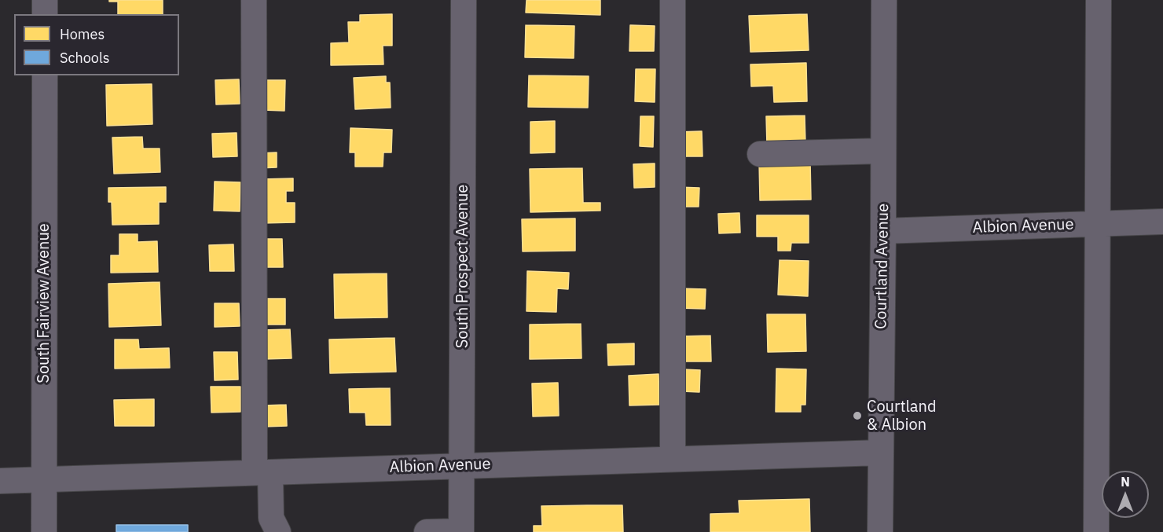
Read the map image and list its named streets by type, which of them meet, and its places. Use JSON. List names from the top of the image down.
{
  "streets": {
    "street": [
      "Albion Avenue",
      "South Prospect Avenue",
      "Courtland Avenue",
      "South Fairview Avenue"
    ]
  },
  "crossings": [
    ["Albion Avenue", "South Prospect Avenue"],
    ["Albion Avenue", "Courtland Avenue"],
    ["Albion Avenue", "South Fairview Avenue"]
  ],
  "places": ["Courtland & Albion"],
  "legend": ["Homes", "Schools"],
  "north": "top"
}
